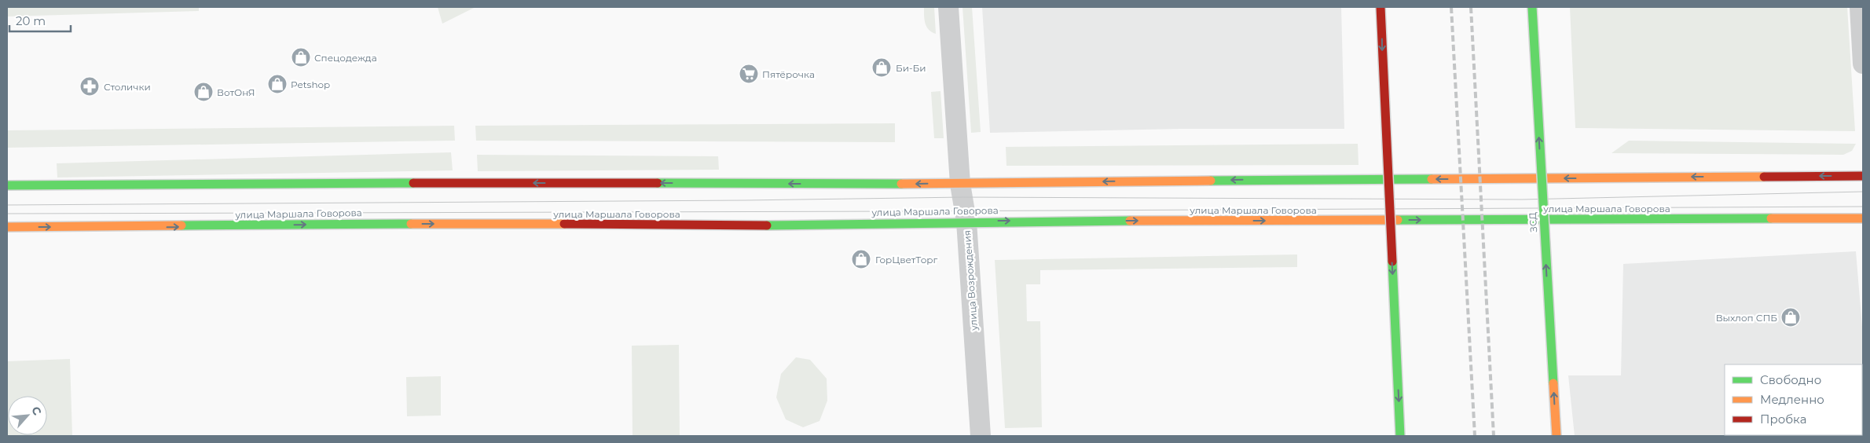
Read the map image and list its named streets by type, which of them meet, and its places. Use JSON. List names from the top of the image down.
{
  "streets": {
    "main road": ["улица Маршала Говорова", "ЗСД"],
    "street": ["улица Возрождения"]
  },
  "crossings": [
    ["улица Маршала Говорова", "улица Возрождения"]
  ],
  "one_way": ["ЗСД"],
  "places": {
    "shop": [
      "Спецодежда",
      "Би-Би",
      "Petshop",
      "ВотОнЯ",
      "ГорЦветТорг",
      "Выхлоп СПБ"
    ],
    "supermarket": ["Пятёрочка"],
    "pharmacy": ["Столички"]
  },
  "legend": ["Свободно", "Медленно", "Пробка"],
  "scale_bar": "20 m",
  "north": "top right"
}
